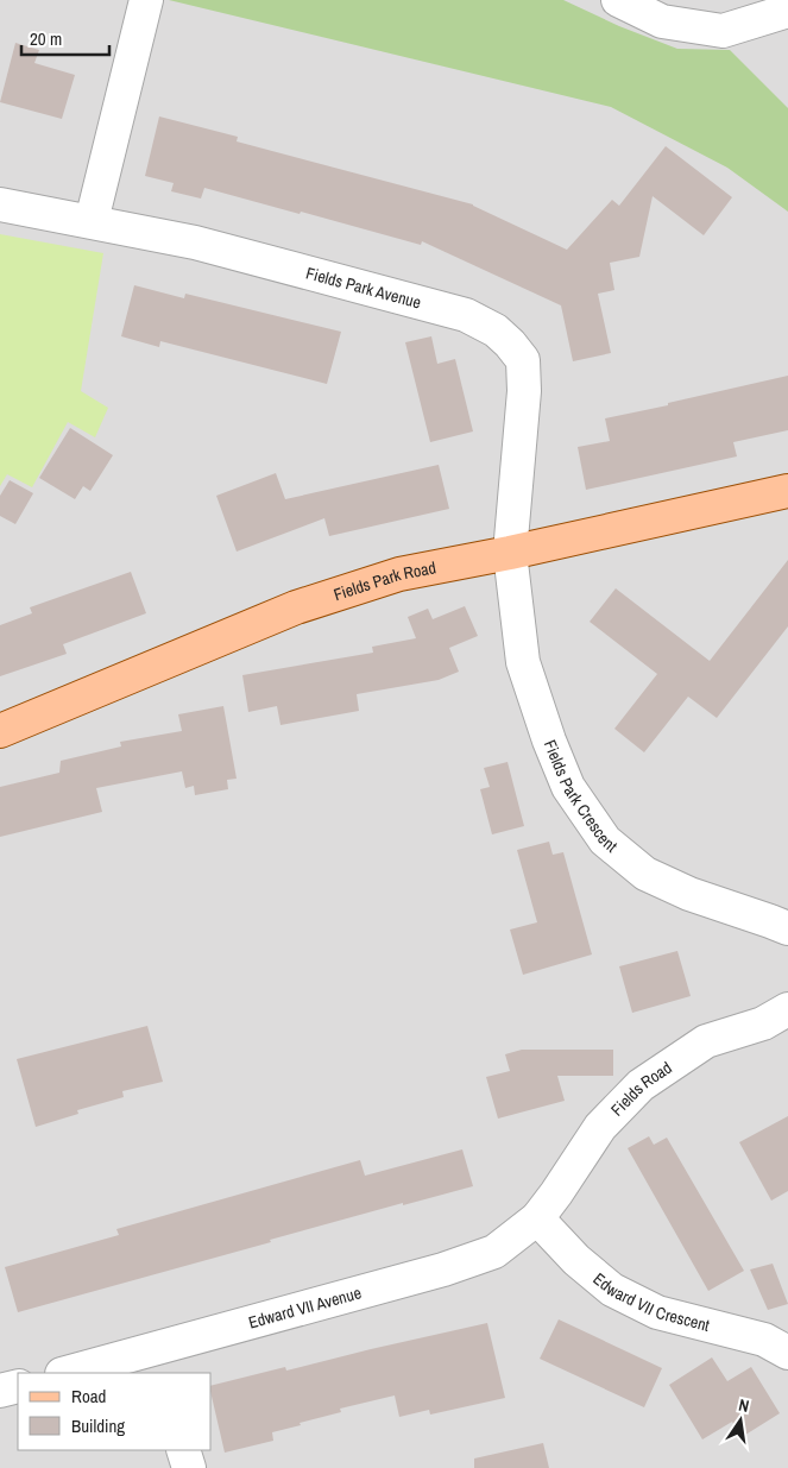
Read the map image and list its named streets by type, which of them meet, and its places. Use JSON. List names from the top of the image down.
{
  "streets": {
    "main road": ["Fields Park Road"],
    "street": [
      "Fields Park Avenue",
      "Fields Park Crescent",
      "Fields Road",
      "Edward VII Crescent",
      "Edward VII Avenue"
    ]
  },
  "crossings": [
    ["Fields Park Avenue", "Fields Park Road"],
    ["Fields Park Avenue", "Fields Park Crescent"],
    ["Fields Park Road", "Fields Park Crescent"],
    ["Fields Road", "Edward VII Crescent"],
    ["Fields Road", "Edward VII Avenue"],
    ["Edward VII Crescent", "Edward VII Avenue"]
  ],
  "legend": ["Road", "Building"],
  "scale_bar": "20 m",
  "north": "top"
}
